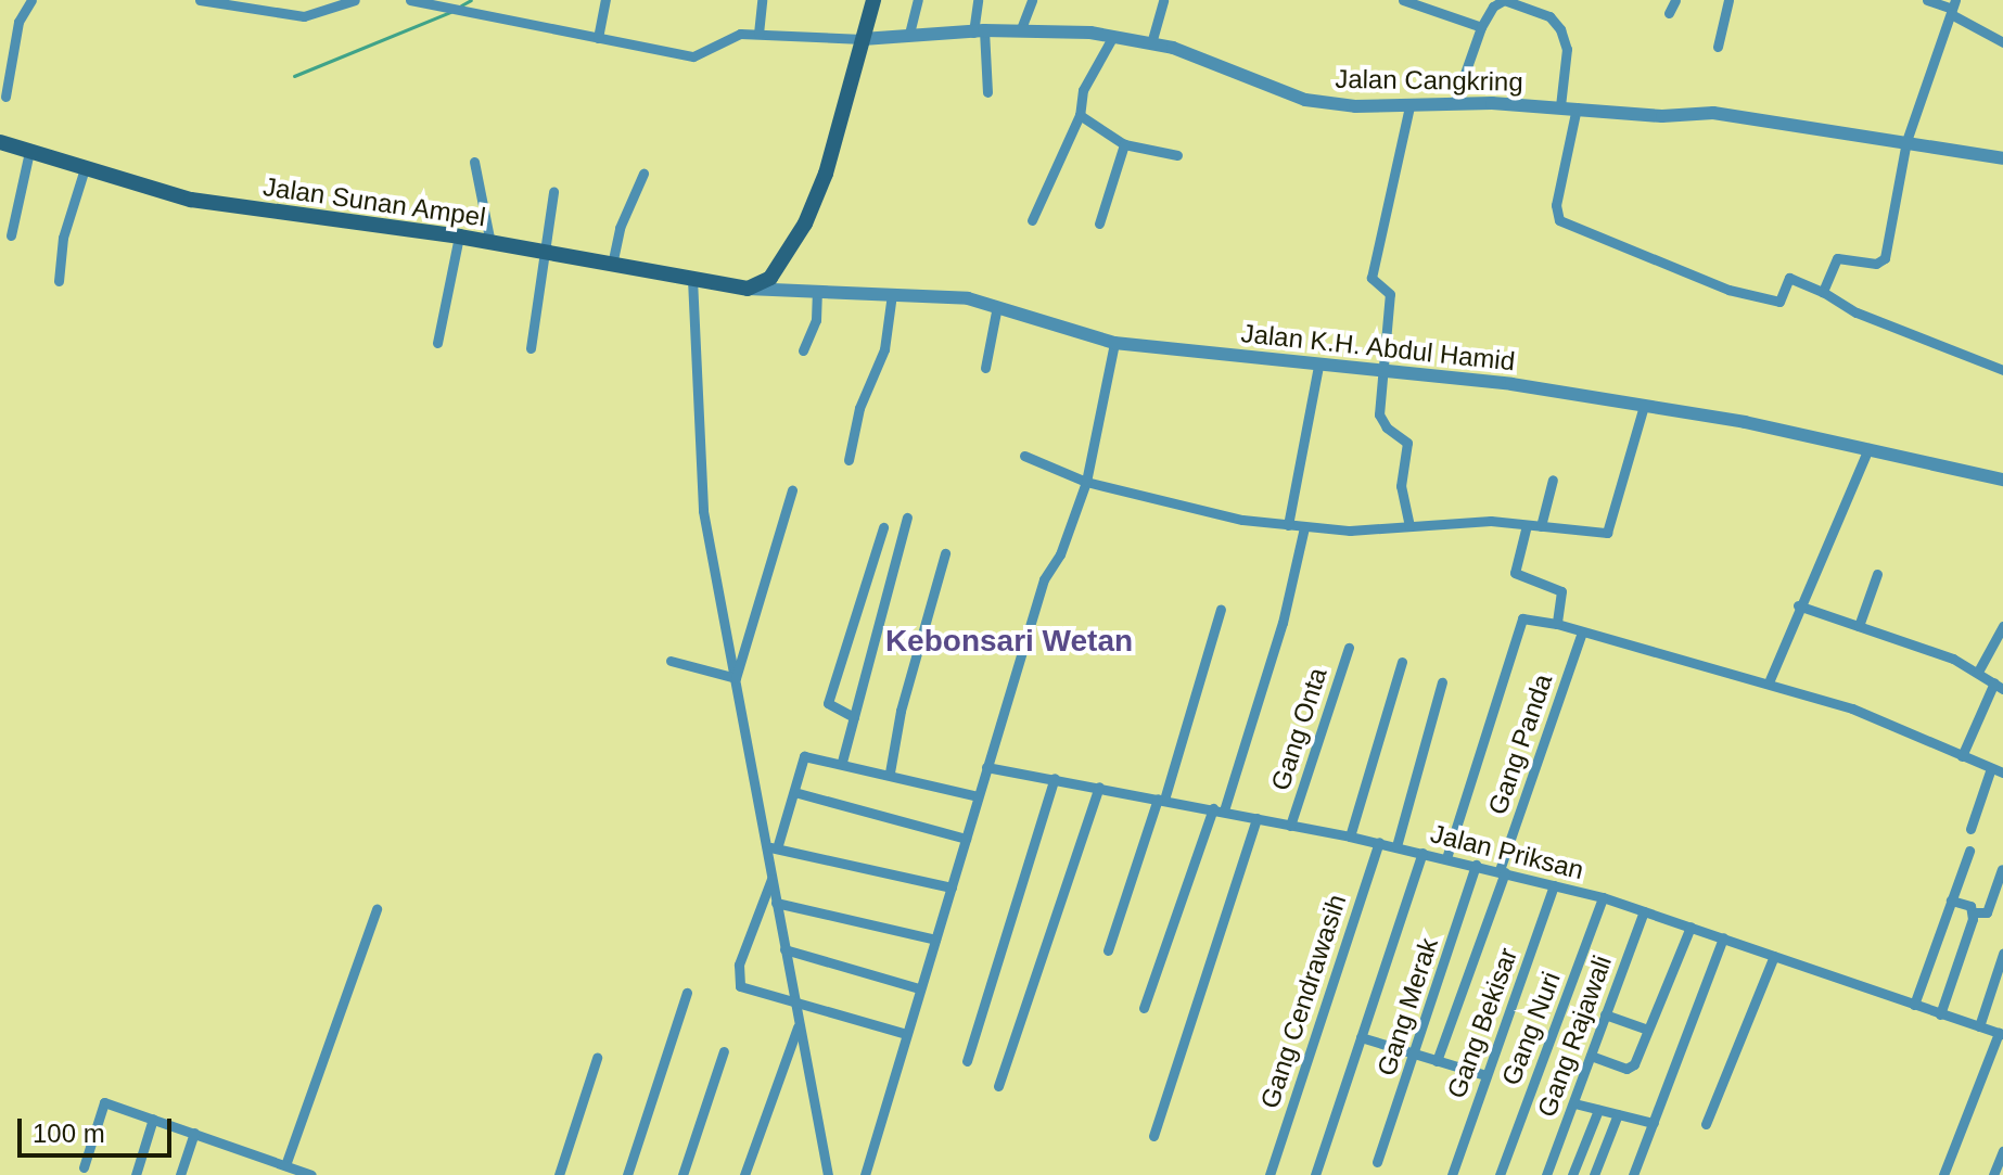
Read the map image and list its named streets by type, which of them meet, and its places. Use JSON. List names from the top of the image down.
{
  "streets": {
    "main road": ["Jalan Sunan Ampel"],
    "street": [
      "Jalan Cangkring",
      "Jalan K.H. Abdul Hamid",
      "Gang Onta",
      "Gang Panda",
      "Jalan Priksan",
      "Gang Cendrawasih",
      "Gang Merak",
      "Gang Bekisar",
      "Gang Nuri",
      "Gang Rajawali"
    ]
  },
  "crossings": [
    ["Jalan Sunan Ampel", "Jalan K.H. Abdul Hamid"],
    ["Gang Onta", "Jalan Priksan"],
    ["Gang Panda", "Jalan Priksan"],
    ["Jalan Priksan", "Gang Cendrawasih"],
    ["Jalan Priksan", "Gang Merak"],
    ["Jalan Priksan", "Gang Bekisar"],
    ["Jalan Priksan", "Gang Nuri"],
    ["Jalan Priksan", "Gang Rajawali"]
  ],
  "districts": ["Kebonsari Wetan"],
  "scale_bar": "100 m"
}
